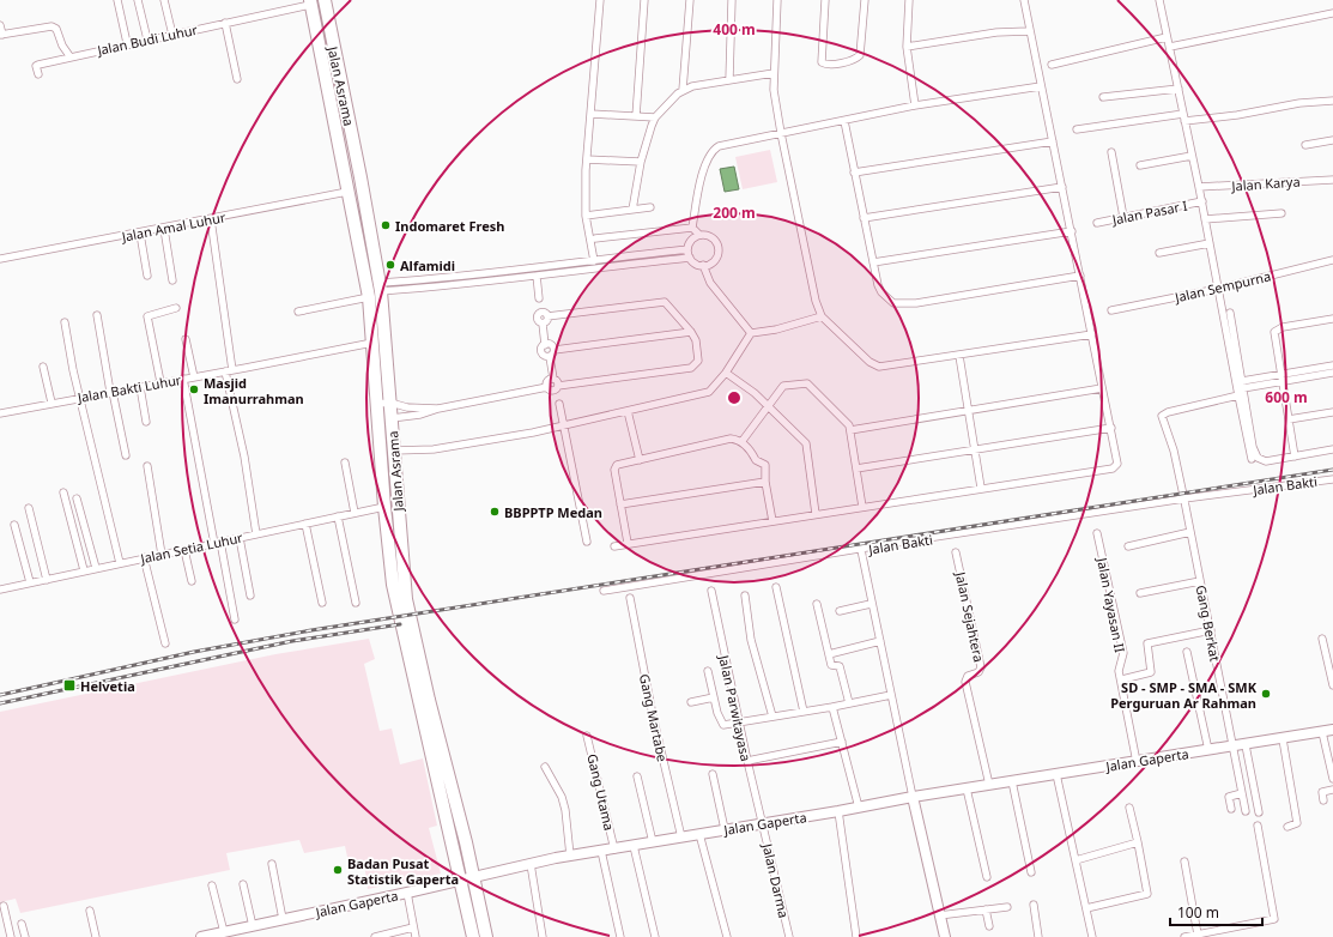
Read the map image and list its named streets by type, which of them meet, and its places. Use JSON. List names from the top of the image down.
{
  "streets": {
    "highway": ["Jalan Asrama"],
    "street": [
      "Jalan Budi Luhur",
      "Jalan Karya",
      "Jalan Pasar I",
      "Jalan Amal Luhur",
      "Jalan Sempurna",
      "Jalan Bakti Luhur",
      "Jalan Bakti",
      "Jalan Setia Luhur",
      "Jalan Yayasan II",
      "Jalan Sejahtera",
      "Gang Berkat",
      "Jalan Parwitayasa",
      "Gang Martabe",
      "Jalan Gaperta",
      "Gang Utama",
      "Jalan Darma"
    ]
  },
  "crossings": [
    ["Jalan Budi Luhur", "Jalan Asrama"],
    ["Jalan Asrama", "Jalan Amal Luhur"],
    ["Jalan Asrama", "Jalan Bakti Luhur"],
    ["Jalan Asrama", "Jalan Setia Luhur"],
    ["Jalan Asrama", "Jalan Gaperta"],
    ["Jalan Bakti", "Gang Berkat"],
    ["Jalan Bakti", "Jalan Gaperta"],
    ["Jalan Yayasan II", "Jalan Gaperta"],
    ["Jalan Sejahtera", "Jalan Gaperta"],
    ["Gang Berkat", "Jalan Gaperta"],
    ["Jalan Parwitayasa", "Jalan Gaperta"],
    ["Jalan Parwitayasa", "Jalan Darma"],
    ["Gang Martabe", "Jalan Gaperta"],
    ["Jalan Gaperta", "Gang Utama"],
    ["Jalan Gaperta", "Jalan Darma"]
  ],
  "places": {
    "other": [
      "Indomaret Fresh",
      "Alfamidi",
      "Masjid Imanurrahman",
      "BBPPTP Medan",
      "SD - SMP - SMA - SMK Perguruan Ar Rahman",
      "Badan Pusat Statistik Gaperta"
    ],
    "transit": ["Helvetia"]
  },
  "scale_bar": "100 m",
  "rings": ["400 m", "200 m", "600 m"]
}
